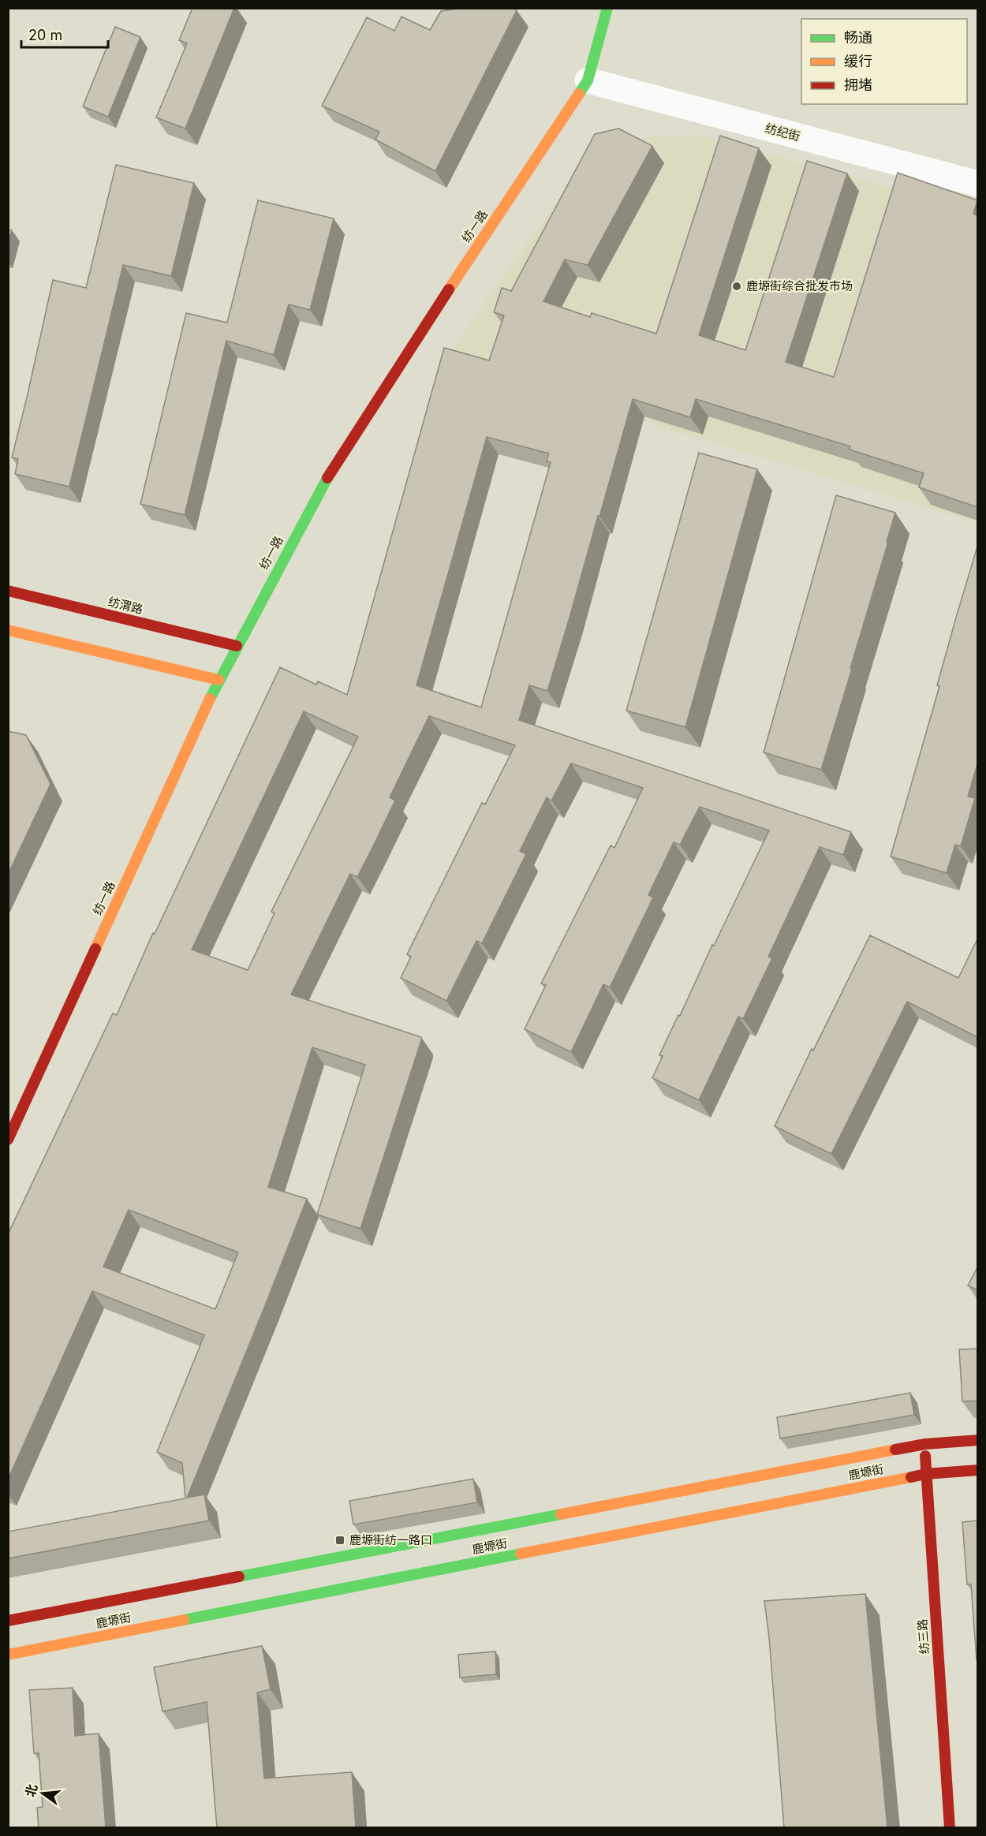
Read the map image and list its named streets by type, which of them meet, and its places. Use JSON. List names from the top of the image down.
{
  "streets": {
    "street": [
      "纺纪街",
      "纺一路",
      "纺渭路",
      "鹿塬街",
      "纺三路"
    ]
  },
  "crossings": [
    ["纺纪街", "纺一路"],
    ["纺一路", "纺渭路"],
    ["鹿塬街", "纺三路"]
  ],
  "places": {
    "other": ["鹿塬街综合批发市场"],
    "transit": ["鹿塬街纺一路口"]
  },
  "legend": ["畅通", "缓行", "拥堵"],
  "scale_bar": "20 m",
  "north": "left"
}
